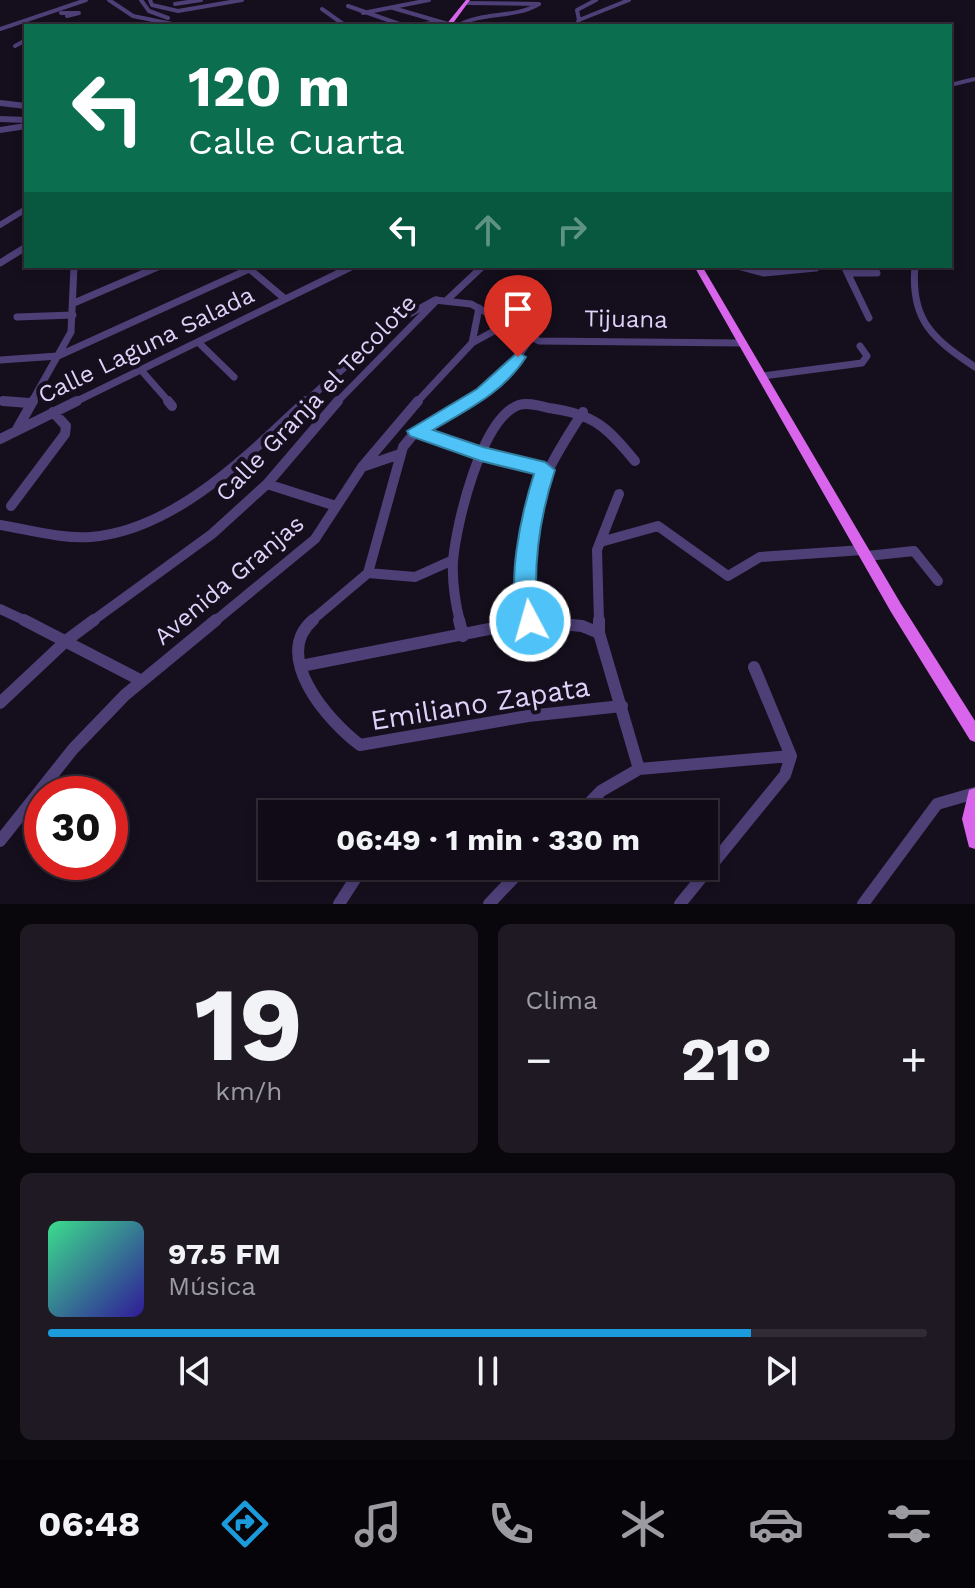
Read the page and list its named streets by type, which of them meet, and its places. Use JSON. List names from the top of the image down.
{
  "streets": {
    "street": [
      "Tijuana",
      "Calle Laguna Salada",
      "Calle Granja el Tecolote",
      "Avenida Granjas",
      "Emiliano Zapata"
    ]
  },
  "crossings": [
    ["Tijuana", "Calle Granja el Tecolote"],
    ["Tijuana", "Avenida Granjas"]
  ],
  "page": {
    "turn": ["120 m", "Calle Cuarta"],
    "limit": "30",
    "trip": "06:49 · 1 min · 330 m",
    "tile": [
      ["19", "km/h"],
      "Clima"
    ],
    "heat": ["−", "21°", "+"],
    "song": ["97.5 FM", "Música"],
    "tabs": "06:48"
  }
}
